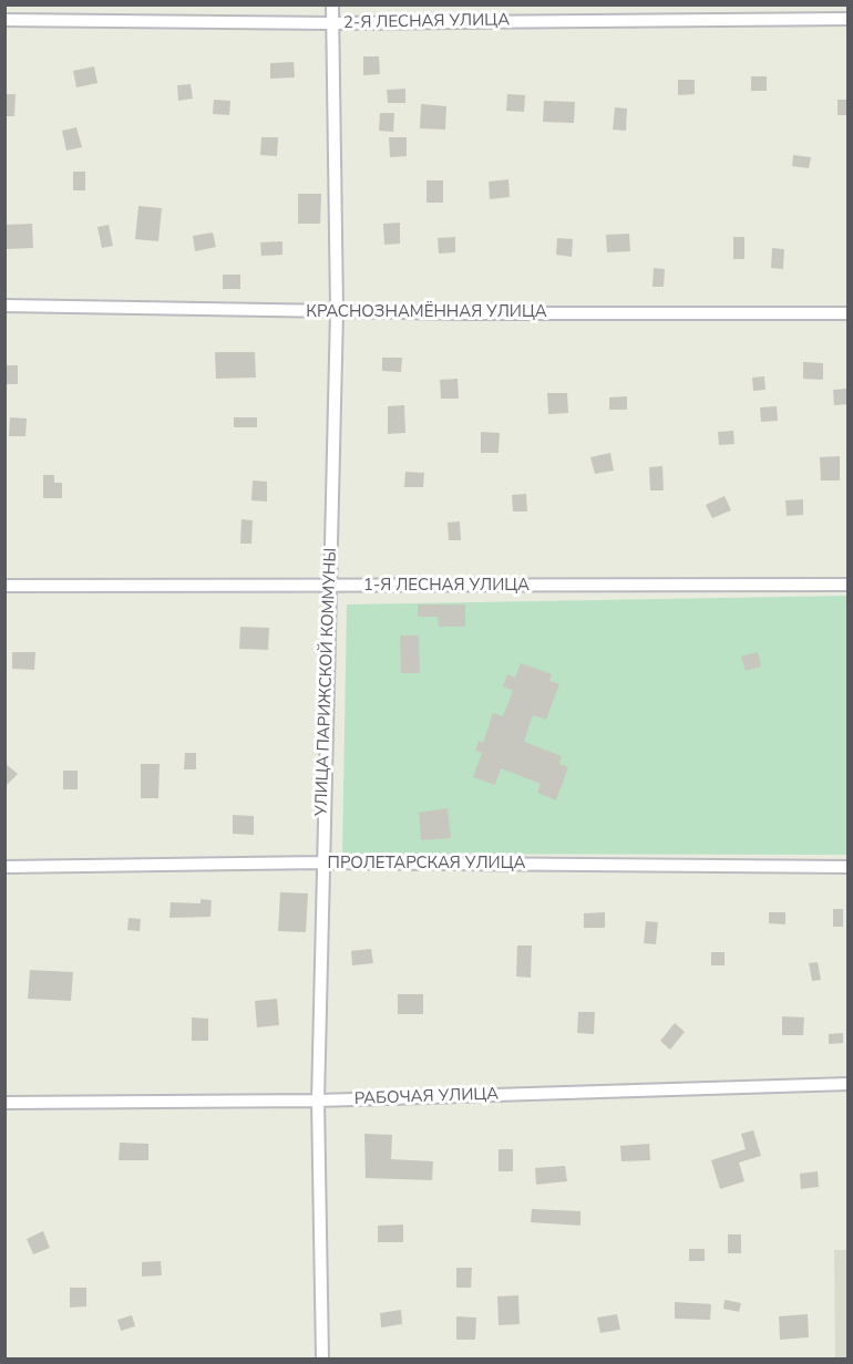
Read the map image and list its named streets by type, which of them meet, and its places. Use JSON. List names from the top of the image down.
{
  "streets": {
    "street": [
      "2-Я ЛЕСНАЯ УЛИЦА",
      "КРАСНОЗНАМЁННАЯ УЛИЦА",
      "1-Я ЛЕСНАЯ УЛИЦА",
      "УЛИЦА ПАРИЖСКОЙ КОММУНЫ",
      "ПРОЛЕТАРСКАЯ УЛИЦА",
      "РАБОЧАЯ УЛИЦА"
    ]
  },
  "crossings": [
    ["2-Я ЛЕСНАЯ УЛИЦА", "УЛИЦА ПАРИЖСКОЙ КОММУНЫ"],
    ["КРАСНОЗНАМЁННАЯ УЛИЦА", "УЛИЦА ПАРИЖСКОЙ КОММУНЫ"],
    ["1-Я ЛЕСНАЯ УЛИЦА", "УЛИЦА ПАРИЖСКОЙ КОММУНЫ"],
    ["УЛИЦА ПАРИЖСКОЙ КОММУНЫ", "ПРОЛЕТАРСКАЯ УЛИЦА"],
    ["УЛИЦА ПАРИЖСКОЙ КОММУНЫ", "РАБОЧАЯ УЛИЦА"]
  ]
}
